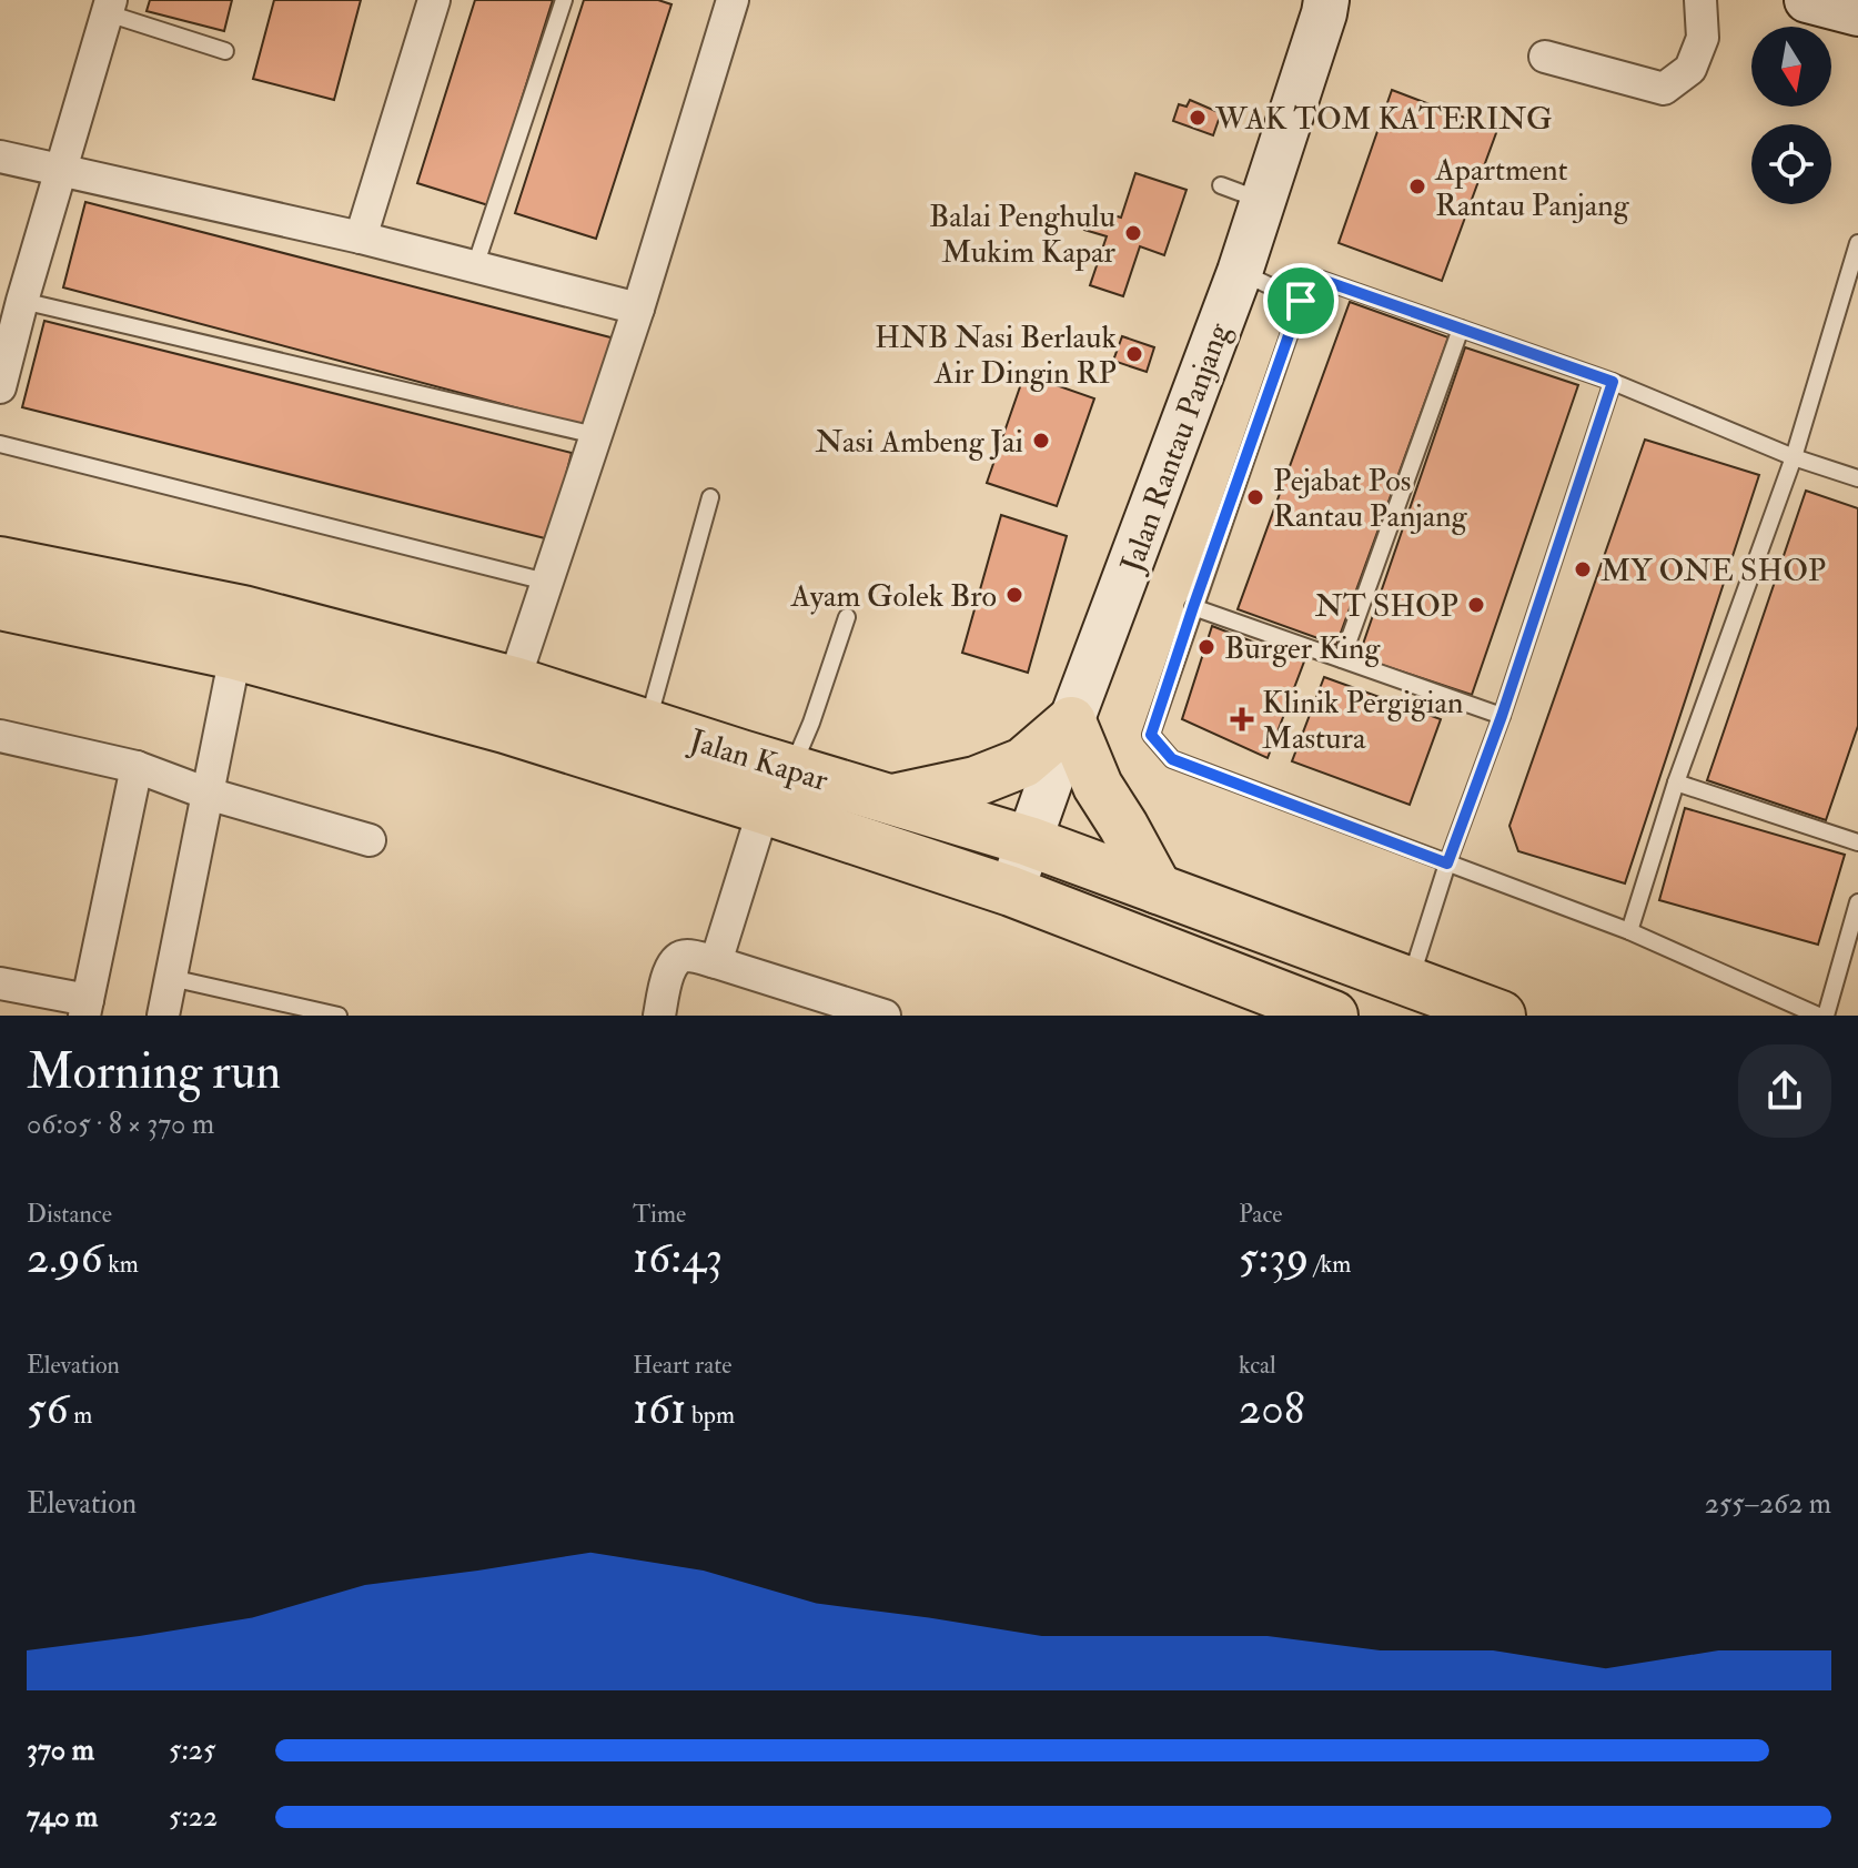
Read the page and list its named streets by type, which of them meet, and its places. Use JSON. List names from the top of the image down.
{
  "streets": {
    "highway": ["Jalan Kapar"],
    "street": ["Jalan Rantau Panjang"]
  },
  "crossings": [
    ["Jalan Rantau Panjang", "Jalan Kapar"]
  ],
  "places": {
    "other": [
      "WAK TOM KATERING",
      "Apartment Rantau Panjang",
      "Balai Penghulu Mukim Kapar",
      "HNB Nasi Berlauk Air Dingin RP",
      "Nasi Ambeng Jai",
      "Pejabat Pos Rantau Panjang",
      "MY ONE SHOP",
      "Ayam Golek Bro",
      "NT SHOP",
      "Burger King"
    ],
    "health": ["Klinik Pergigian Mastura"]
  },
  "north": "bottom",
  "page": {
    "heading": ["Morning run", "06:05 · 8 × 370 m"],
    "stats": [
      ["Distance", "2.96 km"],
      ["Time", "16:43"],
      ["Pace", "5:39 /km"],
      ["Elevation", "56 m"],
      ["Heart rate", "161 bpm"],
      ["kcal", "208"]
    ],
    "chart": ["Elevation", "255–262 m"],
    "list": [
      {
        "name": "370 m",
        "note": "5:25"
      },
      {
        "name": "740 m",
        "note": "5:22"
      }
    ]
  }
}
